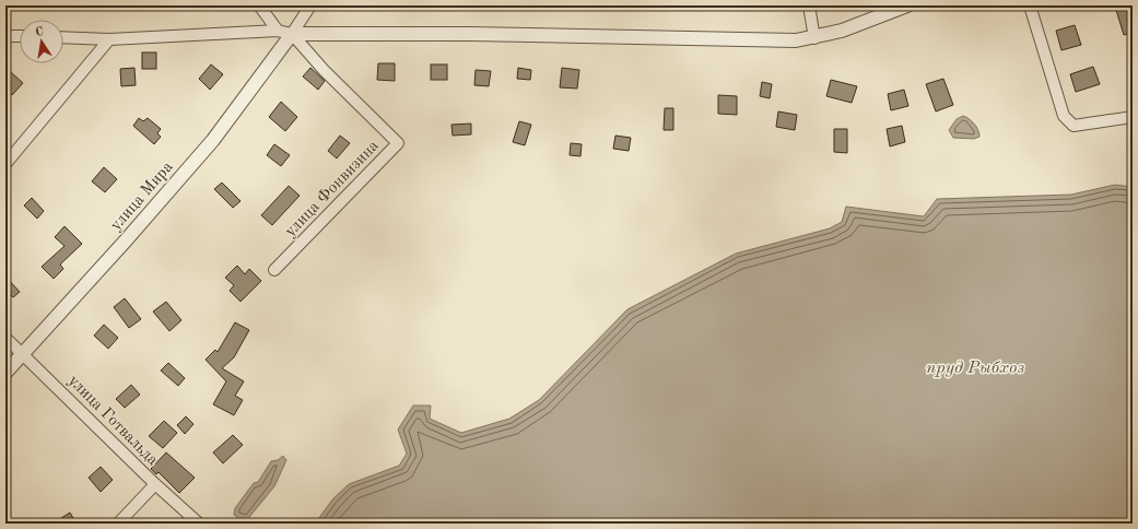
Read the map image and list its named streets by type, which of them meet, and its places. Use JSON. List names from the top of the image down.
{
  "streets": {
    "street": ["улица Фонвизина", "улица Мира", "улица Готвальда"]
  },
  "crossings": [
    ["улица Фонвизина", "улица Мира"],
    ["улица Мира", "улица Готвальда"]
  ],
  "water": ["пруд Рыбхоз"],
  "north": "top"
}
